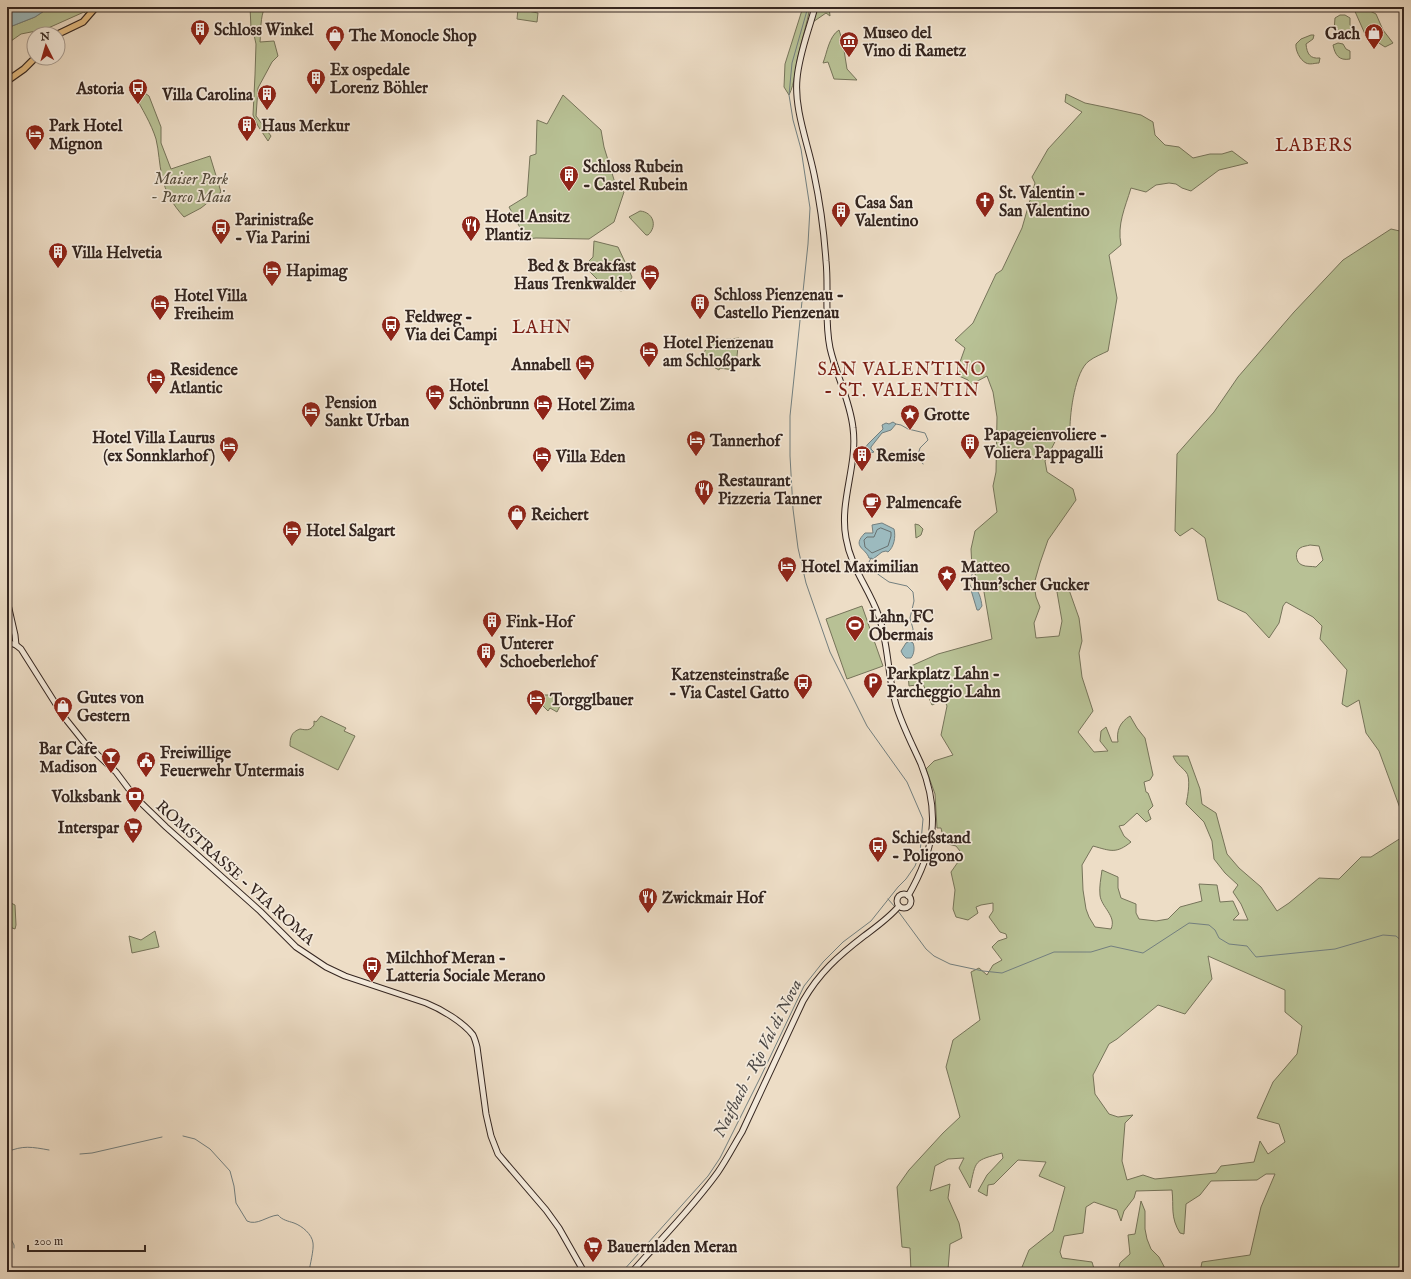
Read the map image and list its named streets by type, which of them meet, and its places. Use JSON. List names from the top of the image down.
{
  "streets": {
    "main road": ["ROMSTRASSE - VIA ROMA"]
  },
  "districts": ["LABERS", "LAHN", "SAN VALENTINO - ST. VALENTIN"],
  "water": ["Naifbach - Rio Val di Nova"],
  "parks": ["Maiser Park - Parco Maia"],
  "places": {
    "building": [
      "Schloss Winkel",
      "Ex ospedale Lorenz Böhler",
      "Villa Carolina",
      "Haus Merkur",
      "Schloss Rubein - Castel Rubein",
      "Casa San Valentino",
      "Villa Helvetia",
      "Schloss Pienzenau - Castello Pienzenau",
      "Papageienvoliere - Voliera Pappagalli",
      "Remise",
      "Fink-Hof",
      "Unterer Schoeberlehof"
    ],
    "shop": [
      "Gach",
      "The Monocle Shop",
      "Reichert",
      "Gutes von Gestern"
    ],
    "museum": ["Museo del Vino di Rametz"],
    "bus stop": [
      "Astoria",
      "Parinistraße - Via Parini",
      "Feldweg - Via dei Campi",
      "Katzensteinstraße - Via Castel Gatto",
      "Schießstand - Poligono",
      "Milchhof Meran - Latteria Sociale Merano"
    ],
    "hotel": [
      "Park Hotel Mignon",
      "Hapimag",
      "Bed & Breakfast Haus Trenkwalder",
      "Hotel Villa Freiheim",
      "Hotel Pienzenau am Schloßpark",
      "Annabell",
      "Residence Atlantic",
      "Hotel Schönbrunn",
      "Hotel Zima",
      "Pension Sankt Urban",
      "Tannerhof",
      "Hotel Villa Laurus (ex Sonnklarhof)",
      "Villa Eden",
      "Hotel Salgart",
      "Hotel Maximilian",
      "Torgglbauer"
    ],
    "church": ["St. Valentin - San Valentino"],
    "restaurant": ["Hotel Ansitz Plantiz", "Restaurant Pizzeria Tanner", "Zwickmair Hof"],
    "place": ["Grotte", "Matteo Thun'scher Gucker"],
    "cafe": ["Palmencafe"],
    "sports": ["Lahn, FC Obermais"],
    "parking": ["Parkplatz Lahn - Parcheggio Lahn"],
    "bar": ["Bar Cafe Madison"],
    "public building": ["Freiwillige Feuerwehr Untermais"],
    "bank": ["Volksbank"],
    "supermarket": ["Interspar", "Bauernladen Meran"]
  },
  "scale_bar": "200 m",
  "north": "top"
}
